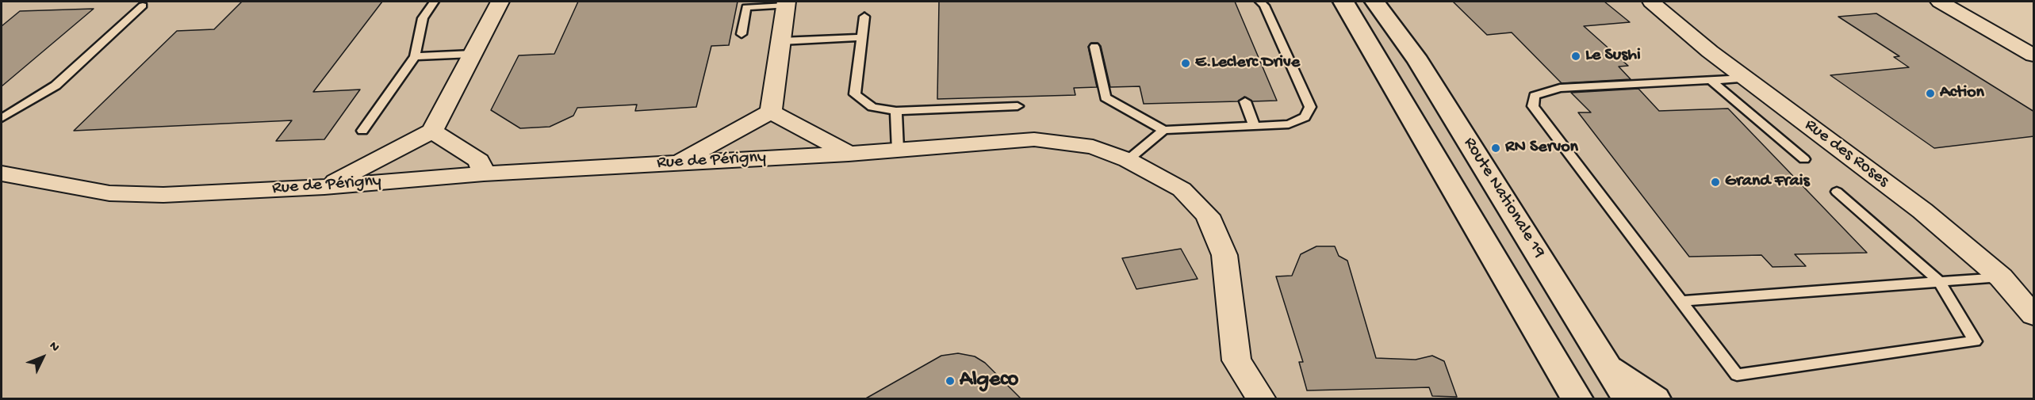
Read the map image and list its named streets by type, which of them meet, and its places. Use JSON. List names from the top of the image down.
{
  "streets": {
    "main road": ["Route Nationale 19"],
    "street": ["Rue des Roses", "Rue de Périgny"]
  },
  "places": [
    "Le Sushi",
    "E.Leclerc Drive",
    "Action",
    "RN Servon",
    "Grand Frais",
    "Algeco"
  ],
  "north": "top right"
}
